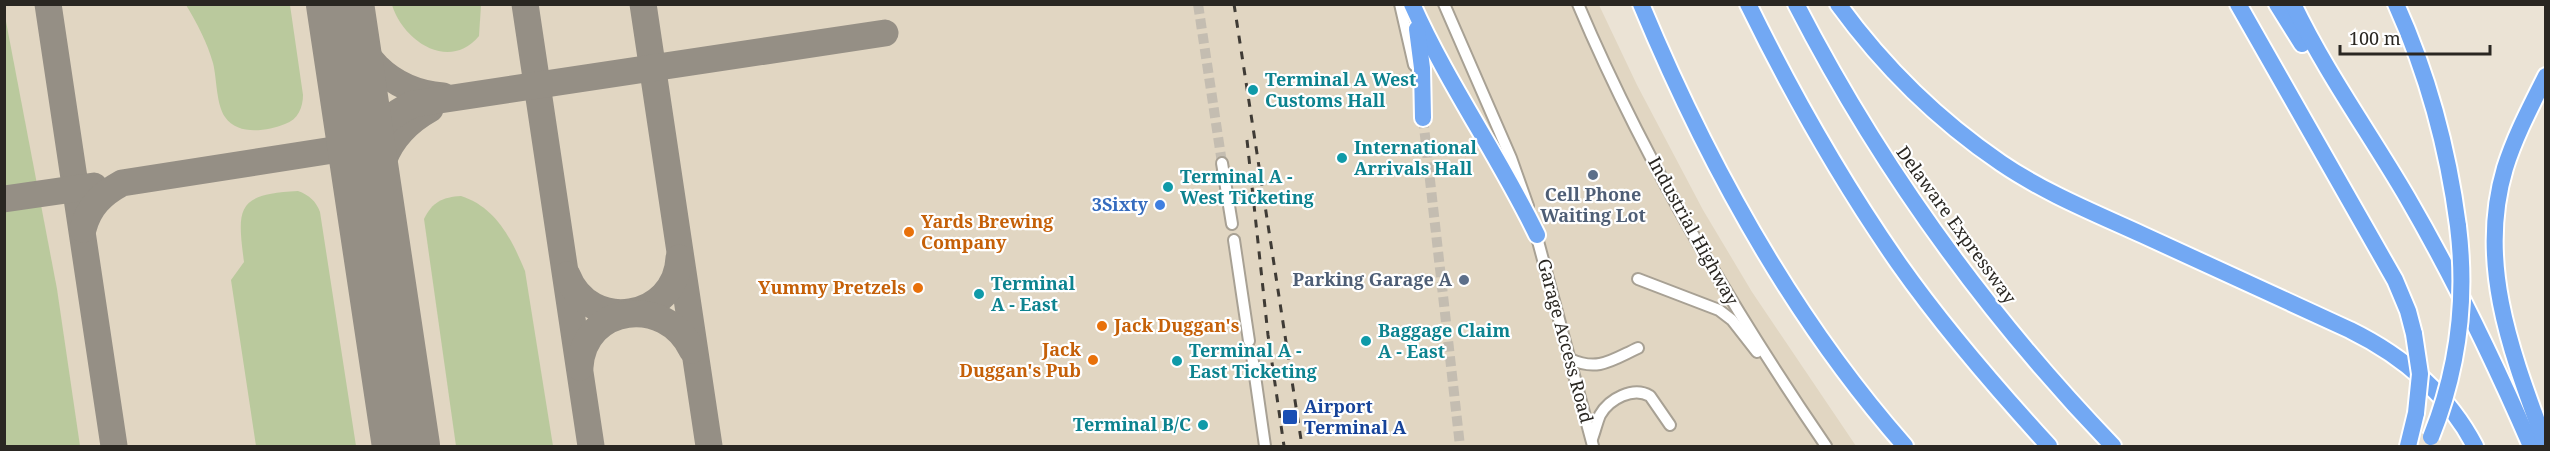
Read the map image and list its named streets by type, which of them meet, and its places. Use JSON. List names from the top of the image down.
{
  "streets": {
    "highway": ["Delaware Expressway"],
    "street": ["Industrial Highway", "Garage Access Road"]
  },
  "places": {
    "other": [
      "Terminal A West Customs Hall",
      "International Arrivals Hall",
      "Cell Phone Waiting Lot",
      "Terminal A - West Ticketing",
      "3Sixty",
      "Yards Brewing Company",
      "Parking Garage A",
      "Yummy Pretzels",
      "Terminal A - East",
      "Jack Duggan's",
      "Baggage Claim A - East",
      "Jack Duggan's Pub",
      "Terminal A - East Ticketing",
      "Terminal B/C"
    ],
    "transit": ["Airport Terminal A"]
  },
  "scale_bar": "100 m"
}
